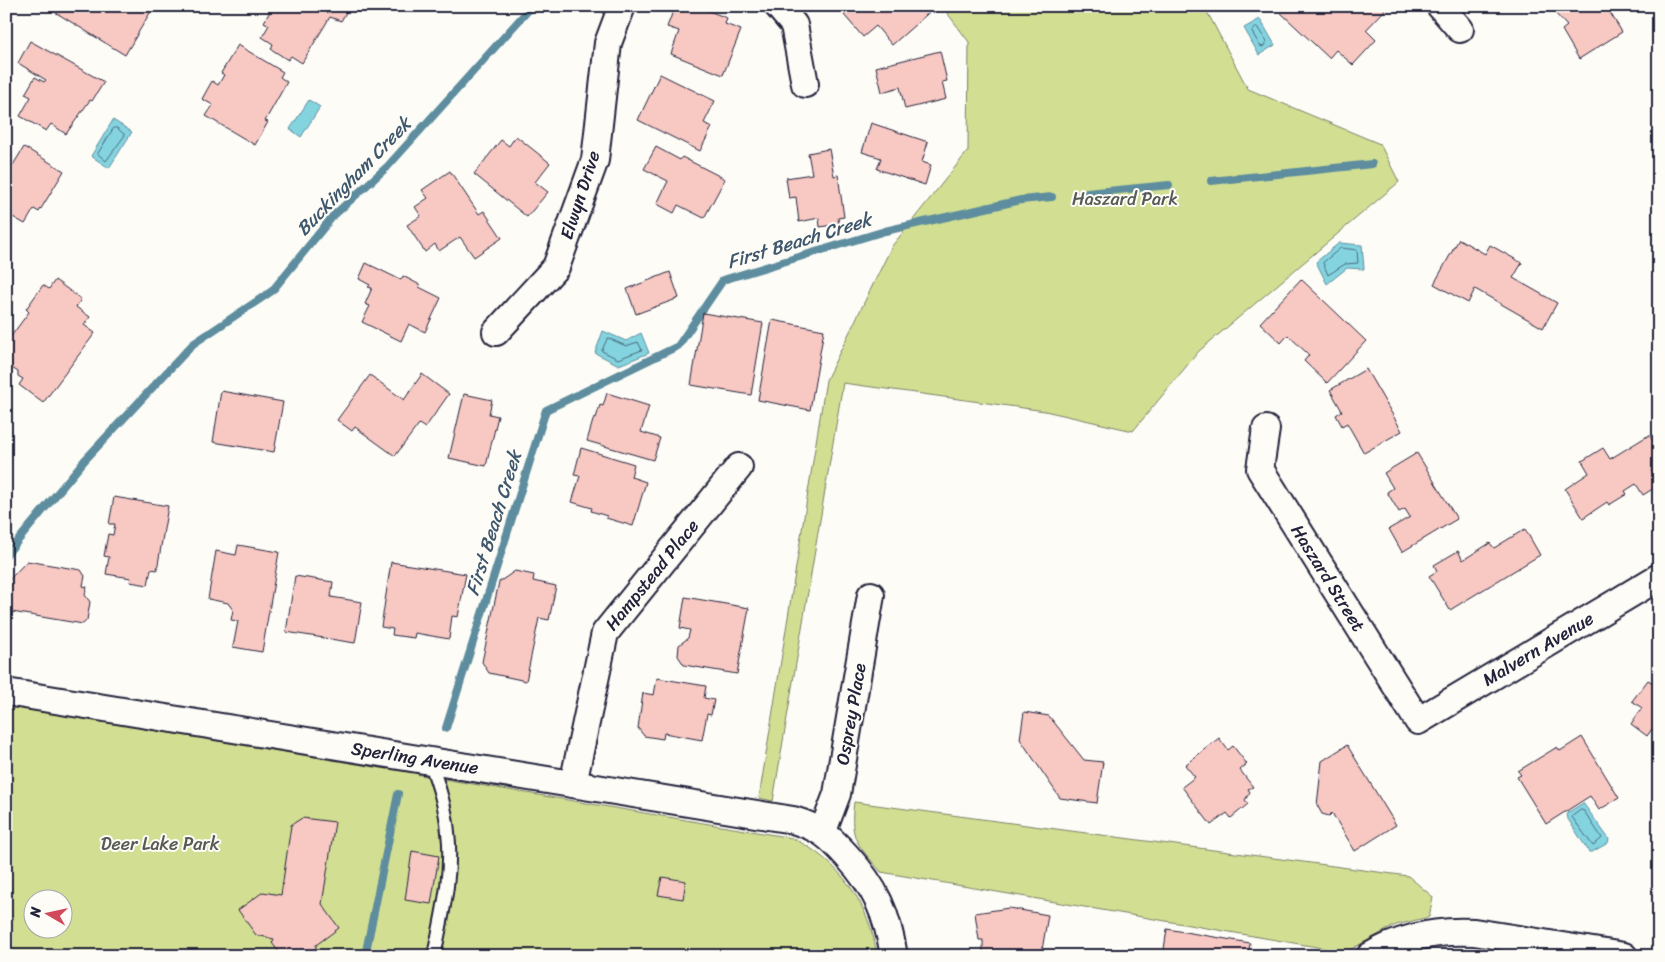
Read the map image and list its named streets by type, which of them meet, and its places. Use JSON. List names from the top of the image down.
{
  "streets": {
    "street": [
      "Elwyn Drive",
      "Hampstead Place",
      "Haszard Street",
      "Malvern Avenue",
      "Osprey Place",
      "Sperling Avenue"
    ]
  },
  "crossings": [
    ["Hampstead Place", "Sperling Avenue"],
    ["Haszard Street", "Malvern Avenue"],
    ["Osprey Place", "Sperling Avenue"]
  ],
  "water": ["Buckingham Creek", "First Beach Creek"],
  "parks": ["Haszard Park", "Deer Lake Park"],
  "north": "left"
}
